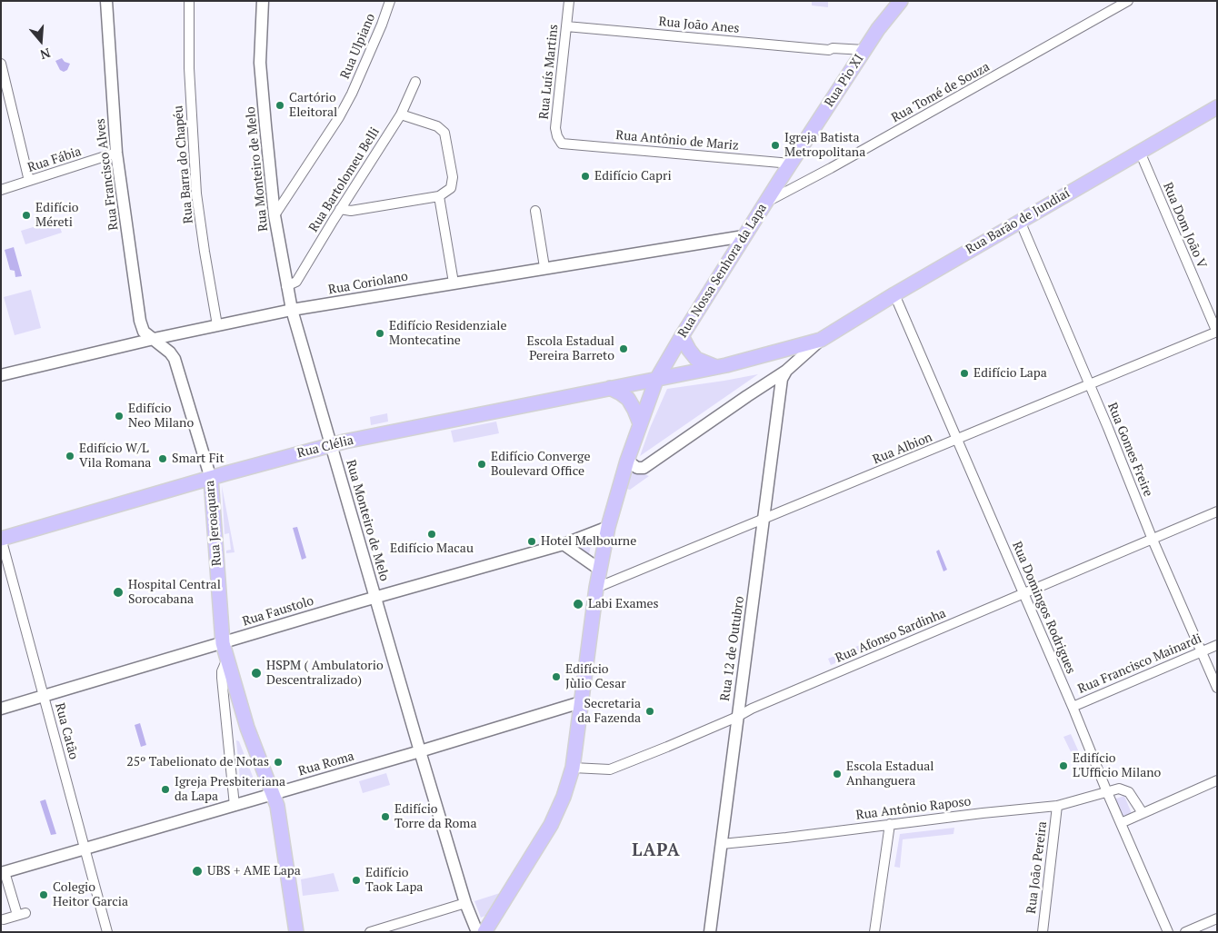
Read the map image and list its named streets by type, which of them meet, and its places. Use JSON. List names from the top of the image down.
{
  "streets": {
    "main road": [
      "Rua Pio XI",
      "Rua Barão de Jundiaí",
      "Rua Nossa Senhora da Lapa",
      "Rua Clélia",
      "Rua Jeroaquara"
    ],
    "street": [
      "Rua João Anes",
      "Rua Ulpiano",
      "Rua Luís Martins",
      "Rua Tomé de Souza",
      "Rua Antônio de Mariz",
      "Rua Fábia",
      "Rua Barra do Chapéu",
      "Rua Monteiro de Melo",
      "Rua Francisco Alves",
      "Rua Bartolomeu Belli",
      "Rua Dom João V",
      "Rua Coriolano",
      "Rua Albion",
      "Rua Gomes Freire",
      "Rua Domingos Rodrigues",
      "Rua Faustolo",
      "Rua Afonso Sardinha",
      "Rua 12 de Outubro",
      "Rua Francisco Mainardi",
      "Rua Catão",
      "Rua Roma",
      "Rua Antônio Raposo",
      "Rua João Pereira"
    ]
  },
  "crossings": [
    ["Rua João Anes", "Rua Luís Martins"],
    ["Rua João Anes", "Rua Pio XI"],
    ["Rua Ulpiano", "Rua Monteiro de Melo"],
    ["Rua Luís Martins", "Rua Antônio de Mariz"],
    ["Rua Pio XI", "Rua Antônio de Mariz"],
    ["Rua Pio XI", "Rua Nossa Senhora da Lapa"],
    ["Rua Tomé de Souza", "Rua Nossa Senhora da Lapa"],
    ["Rua Antônio de Mariz", "Rua Nossa Senhora da Lapa"],
    ["Rua Fábia", "Rua Francisco Alves"],
    ["Rua Barra do Chapéu", "Rua Coriolano"],
    ["Rua Monteiro de Melo", "Rua Bartolomeu Belli"],
    ["Rua Monteiro de Melo", "Rua Coriolano"],
    ["Rua Monteiro de Melo", "Rua Clélia"],
    ["Rua Monteiro de Melo", "Rua Faustolo"],
    ["Rua Monteiro de Melo", "Rua Roma"],
    ["Rua Francisco Alves", "Rua Coriolano"],
    ["Rua Francisco Alves", "Rua Jeroaquara"],
    ["Rua Barão de Jundiaí", "Rua Dom João V"],
    ["Rua Barão de Jundiaí", "Rua Clélia"],
    ["Rua Barão de Jundiaí", "Rua Gomes Freire"],
    ["Rua Barão de Jundiaí", "Rua Domingos Rodrigues"],
    ["Rua Dom João V", "Rua Albion"],
    ["Rua Nossa Senhora da Lapa", "Rua Coriolano"],
    ["Rua Nossa Senhora da Lapa", "Rua Clélia"],
    ["Rua Coriolano", "Rua Jeroaquara"],
    ["Rua Clélia", "Rua Jeroaquara"],
    ["Rua Clélia", "Rua Catão"],
    ["Rua Albion", "Rua Gomes Freire"],
    ["Rua Albion", "Rua Domingos Rodrigues"],
    ["Rua Albion", "Rua 12 de Outubro"],
    ["Rua Gomes Freire", "Rua Afonso Sardinha"],
    ["Rua Gomes Freire", "Rua Francisco Mainardi"],
    ["Rua Jeroaquara", "Rua Faustolo"],
    ["Rua Jeroaquara", "Rua Roma"],
    ["Rua Domingos Rodrigues", "Rua Afonso Sardinha"],
    ["Rua Domingos Rodrigues", "Rua Francisco Mainardi"],
    ["Rua Domingos Rodrigues", "Rua Antônio Raposo"],
    ["Rua Faustolo", "Rua Catão"],
    ["Rua Afonso Sardinha", "Rua 12 de Outubro"],
    ["Rua 12 de Outubro", "Rua Antônio Raposo"],
    ["Rua Catão", "Rua Roma"],
    ["Rua Antônio Raposo", "Rua João Pereira"]
  ],
  "districts": ["LAPA"],
  "places": [
    "Cartório Eleitoral",
    "Igreja Batista Metropolitana",
    "Edifício Capri",
    "Edifício Méreti",
    "Edifício Residenziale Montecatine",
    "Escola Estadual Pereira Barreto",
    "Edifício Lapa",
    "Edifício Neo Milano",
    "Edifício W/L Vila Romana",
    "Smart Fit",
    "Edifício Converge Boulevard Office",
    "Edifício Macau",
    "Hotel Melbourne",
    "Hospital Central Sorocabana",
    "Labi Exames",
    "HSPM ( Ambulatorio Descentralizado)",
    "Edifício Jùlio Cesar",
    "Secretaria da Fazenda",
    "25º Tabelionato de Notas",
    "Edifício L'Ufficio Milano",
    "Escola Estadual Anhanguera",
    "Igreja Presbiteriana da Lapa",
    "Edifício Torre da Roma",
    "UBS + AME Lapa",
    "Edifício Taok Lapa",
    "Colegio Heitor Garcia"
  ],
  "north": "bottom"
}
